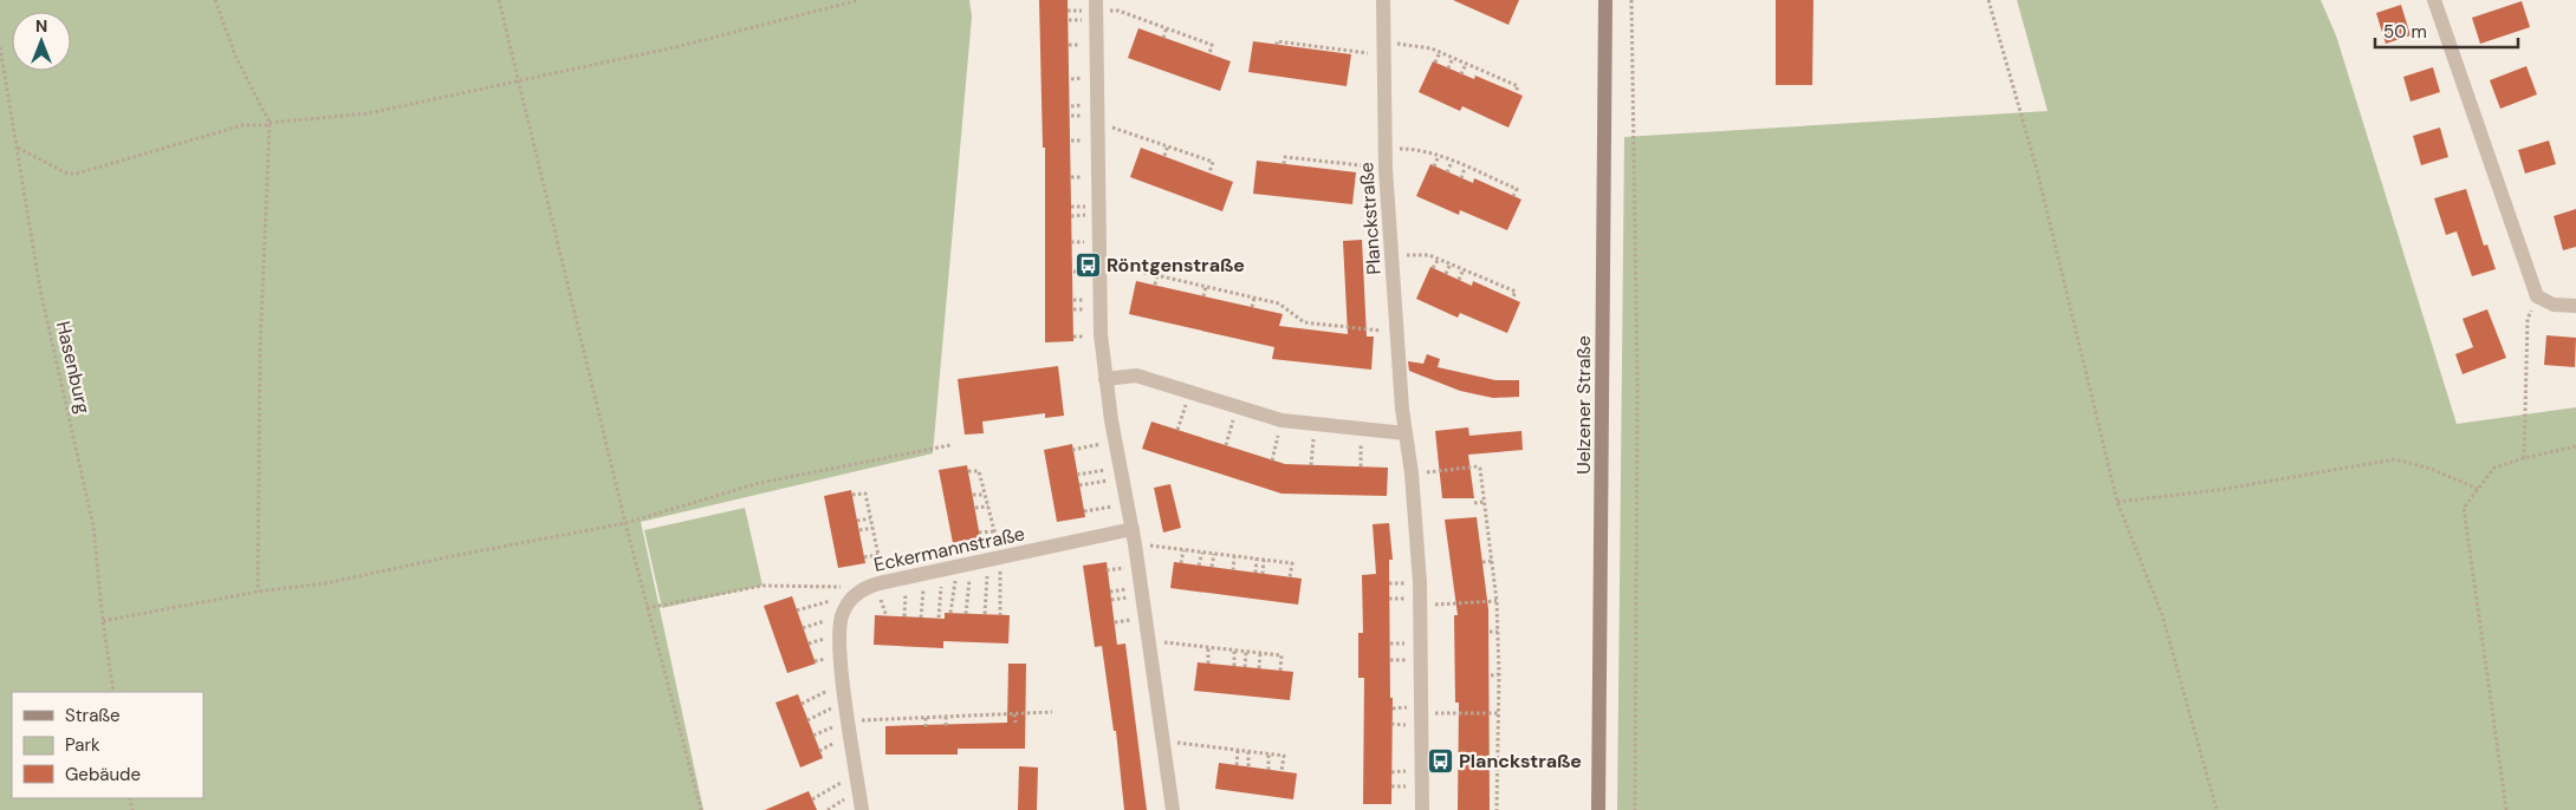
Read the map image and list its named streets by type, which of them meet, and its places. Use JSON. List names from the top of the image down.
{
  "streets": {
    "main road": ["Uelzener Straße"],
    "street": ["Planckstraße", "Eckermannstraße"],
    "path": ["Hasenburg"]
  },
  "places": {
    "bus stop": ["Röntgenstraße", "Planckstraße"]
  },
  "legend": ["Straße", "Park", "Gebäude"],
  "scale_bar": "50 m",
  "north": "top"
}
